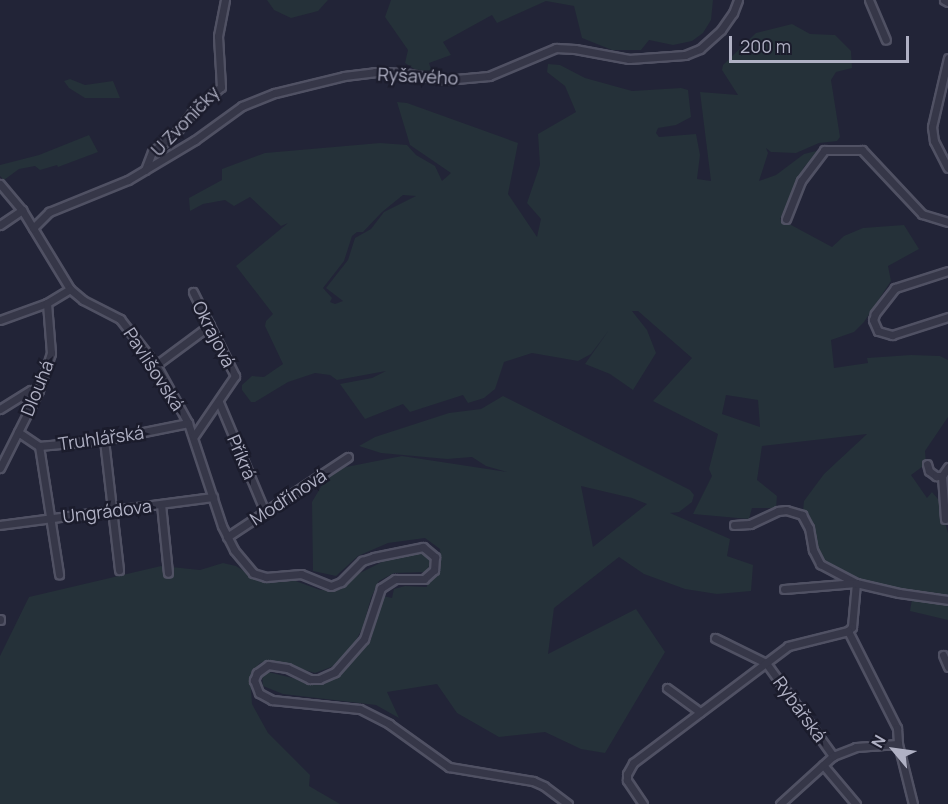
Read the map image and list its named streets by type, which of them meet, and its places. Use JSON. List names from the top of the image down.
{
  "streets": {
    "street": [
      "Ryšavého",
      "U Zvoničky",
      "Okrajová",
      "Pavlišovská",
      "Dlouhá",
      "Truhlářská",
      "Příkrá",
      "Modřínová",
      "Ungrádova",
      "Rybářská"
    ]
  },
  "crossings": [
    ["Ryšavého", "U Zvoničky"],
    ["Ryšavého", "Pavlišovská"],
    ["Okrajová", "Příkrá"],
    ["Pavlišovská", "Truhlářská"],
    ["Pavlišovská", "Modřínová"],
    ["Pavlišovská", "Ungrádova"],
    ["Dlouhá", "Truhlářská"],
    ["Příkrá", "Modřínová"]
  ],
  "scale_bar": "200 m",
  "north": "top left"
}
